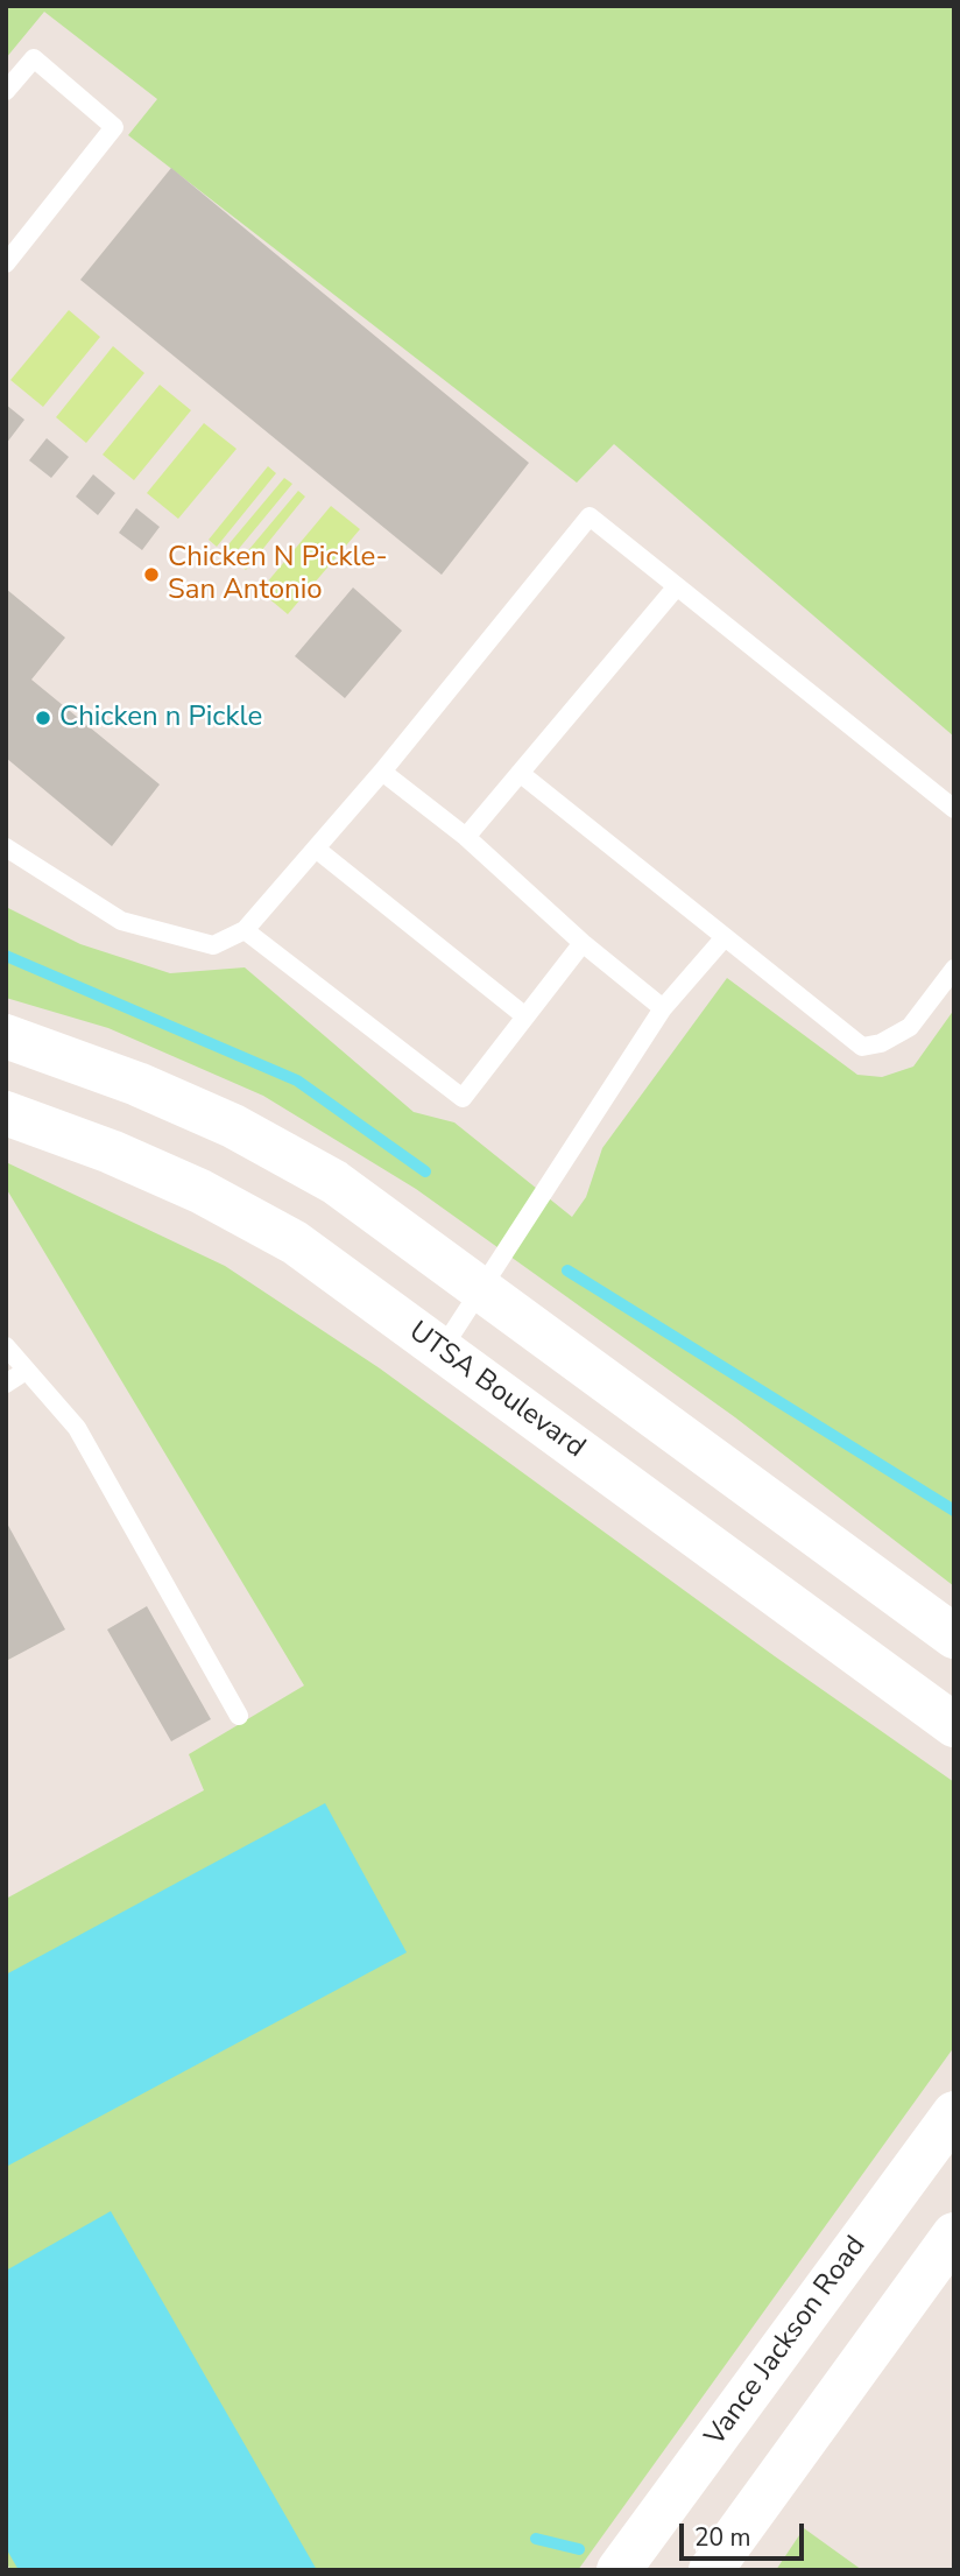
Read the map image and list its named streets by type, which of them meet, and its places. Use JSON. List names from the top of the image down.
{
  "streets": {
    "main road": ["UTSA Boulevard", "Vance Jackson Road"]
  },
  "places": ["Chicken N Pickle- San Antonio", "Chicken n Pickle"],
  "scale_bar": "20 m"
}
